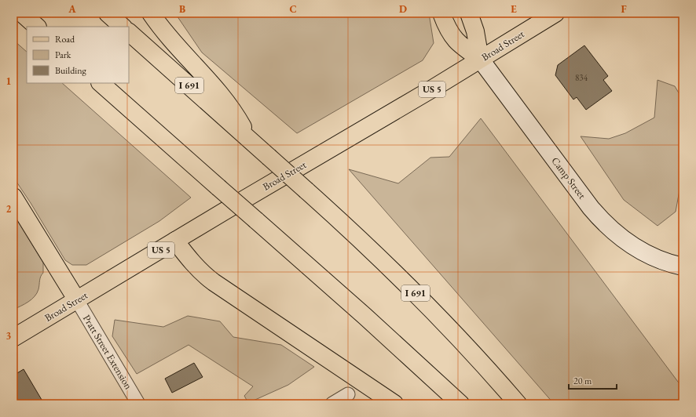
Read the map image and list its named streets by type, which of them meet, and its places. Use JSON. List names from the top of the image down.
{
  "streets": {
    "main road": ["Broad Street", "I 691", "US 5"],
    "street": ["Camp Street", "Pratt Street Extension"]
  },
  "crossings": [
    ["Broad Street", "Camp Street"],
    ["Broad Street", "Pratt Street Extension"]
  ],
  "house_numbers": ["834"],
  "legend": ["Road", "Park", "Building"],
  "scale_bar": "20 m",
  "grid": {
    "columns": [
      "A",
      "B",
      "C",
      "D",
      "E",
      "F"
    ],
    "rows": ["1", "2", "3"]
  }
}
